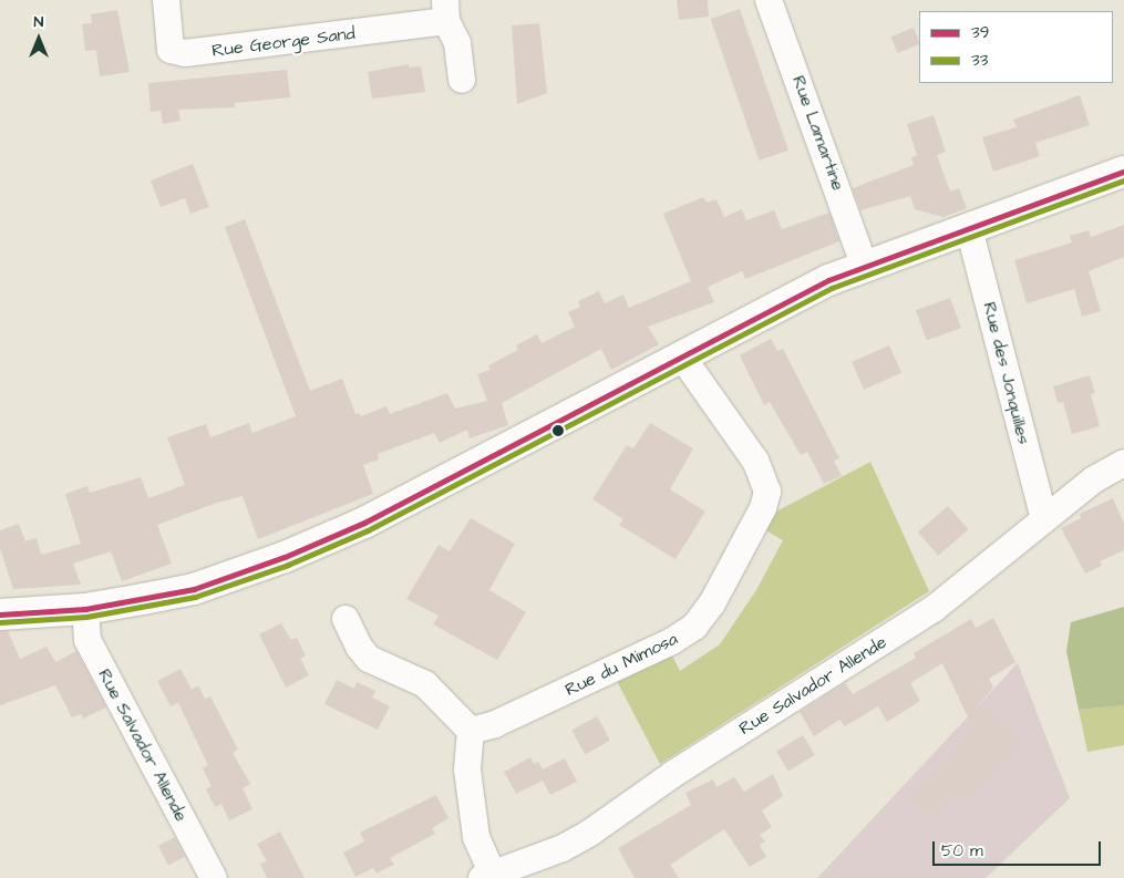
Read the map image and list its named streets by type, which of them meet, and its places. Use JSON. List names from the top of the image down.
{
  "streets": {
    "street": [
      "Rue George Sand",
      "Rue Lamartine",
      "Rue des Jonquilles",
      "Rue du Mimosa",
      "Rue Salvador Allende"
    ]
  },
  "crossings": [
    ["Rue des Jonquilles", "Rue Salvador Allende"]
  ],
  "lines": ["transit line 39", "transit line 33"],
  "legend": ["39", "33"],
  "scale_bar": "50 m",
  "north": "top"
}
